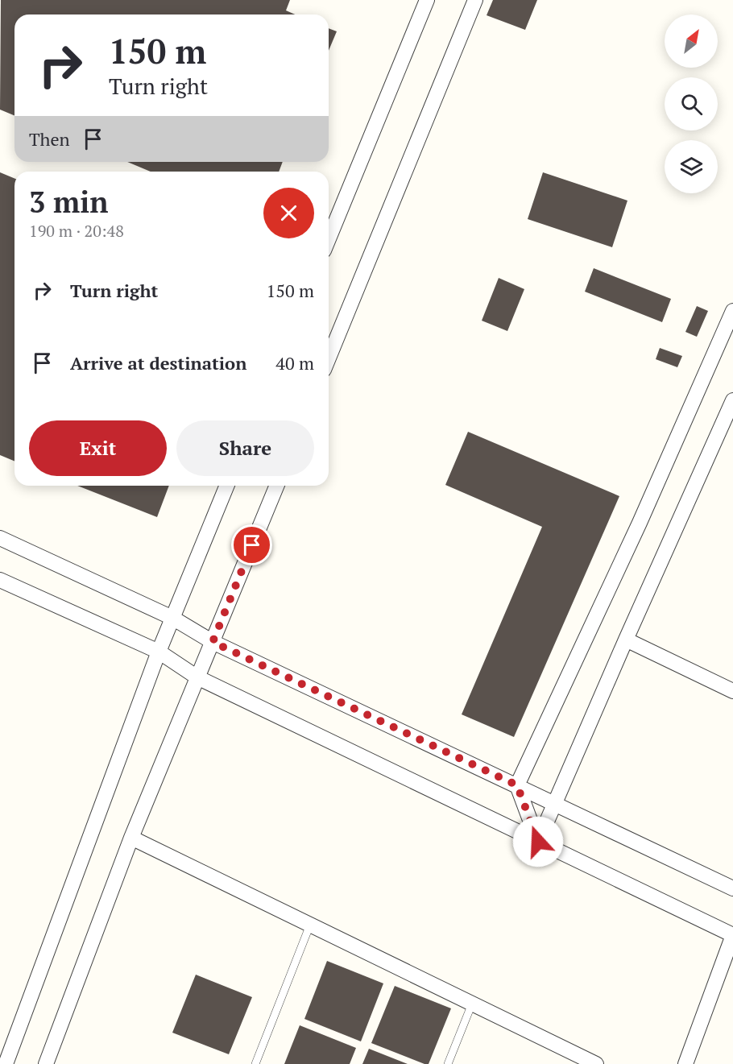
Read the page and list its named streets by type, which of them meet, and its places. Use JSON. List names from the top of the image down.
{
  "north": "top right",
  "page": {
    "turn": ["150 m", "Turn right"],
    "then": "Then",
    "heading": ["3 min", "190 m · 20:48"],
    "list": [
      {
        "name": "Turn right",
        "value": "150 m"
      },
      {
        "name": "Arrive at destination",
        "value": "40 m"
      }
    ],
    "buttons": ["Exit", "Share"]
  }
}
